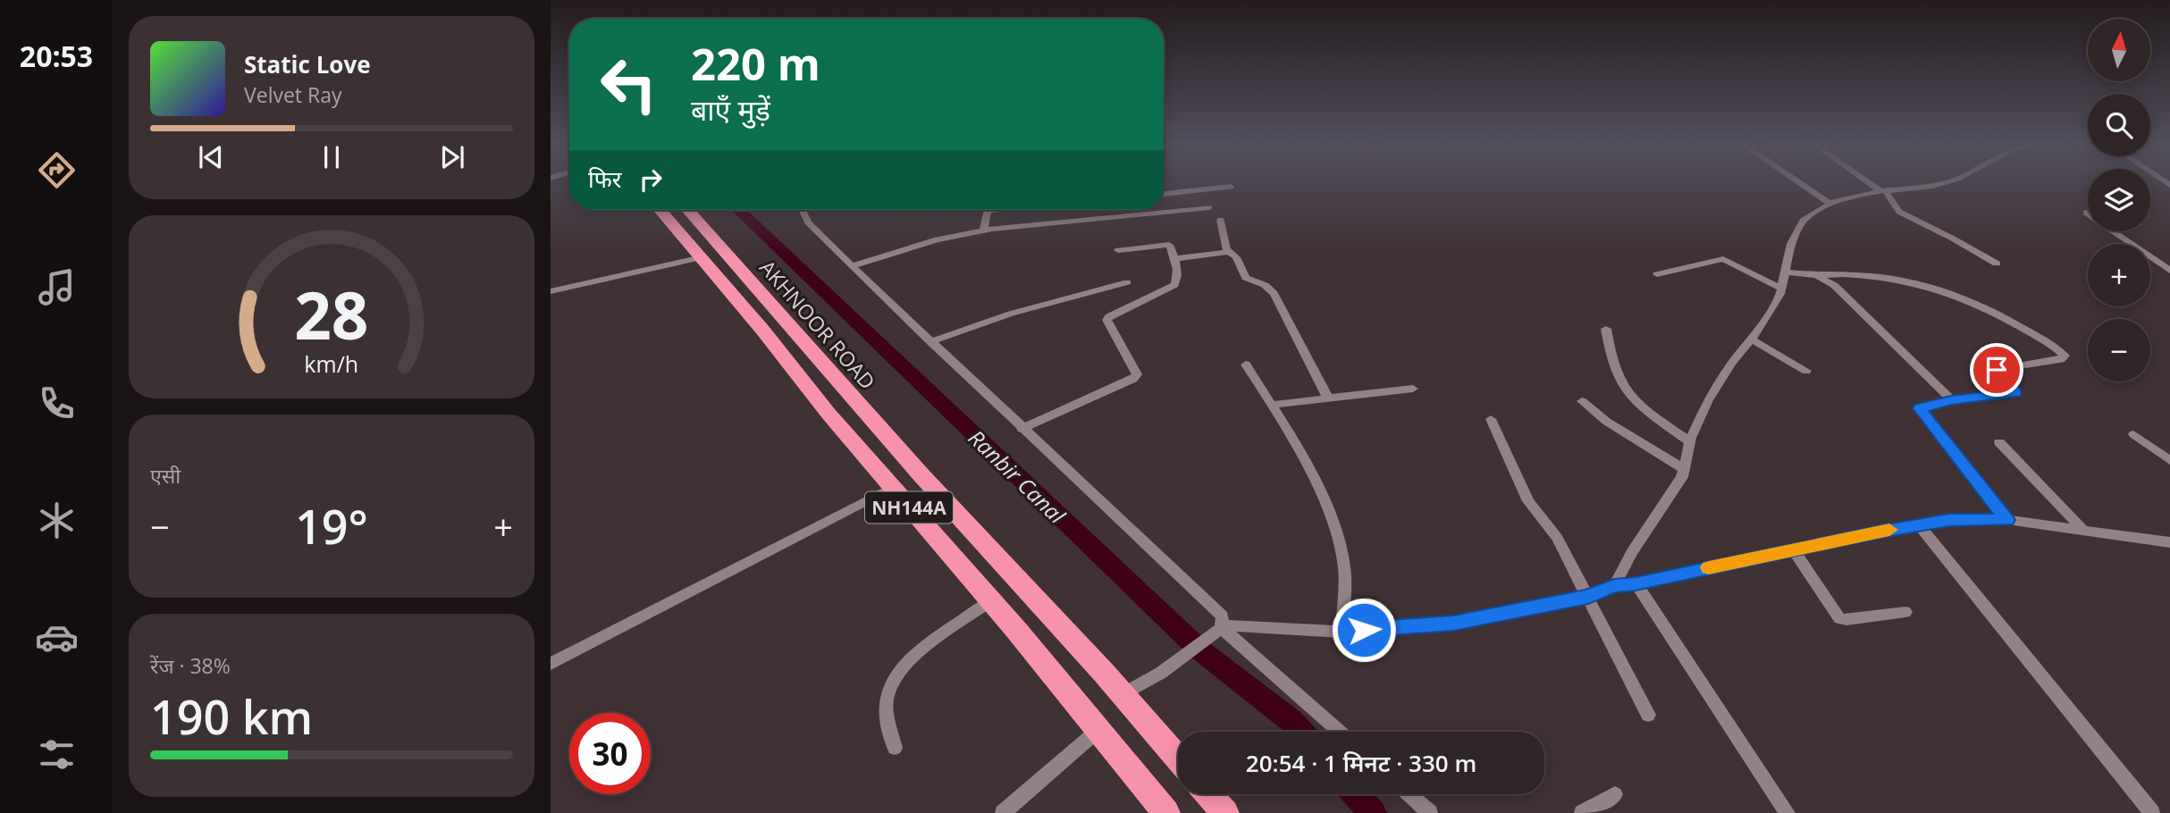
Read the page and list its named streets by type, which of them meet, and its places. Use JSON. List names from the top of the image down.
{
  "streets": {
    "highway": ["AKHNOOR ROAD", "NH144A"]
  },
  "crossings": [
    ["AKHNOOR ROAD", "NH144A"]
  ],
  "water": ["Ranbir Canal"],
  "north": "top",
  "page": {
    "tabs": "20:53",
    "map_buttons": ["+", "−"],
    "turn": ["220 m", "बाएँ मुड़ें"],
    "song": ["Static Love", "Velvet Ray"],
    "then": "फिर",
    "tile": [
      "एसी",
      ["रेंज · 38%", "190 km"]
    ],
    "heat": ["−", "19°", "+"],
    "limit": "30",
    "trip": "20:54 · 1 मिनट · 330 m",
    "gauge": ["28", "km/h"]
  }
}
